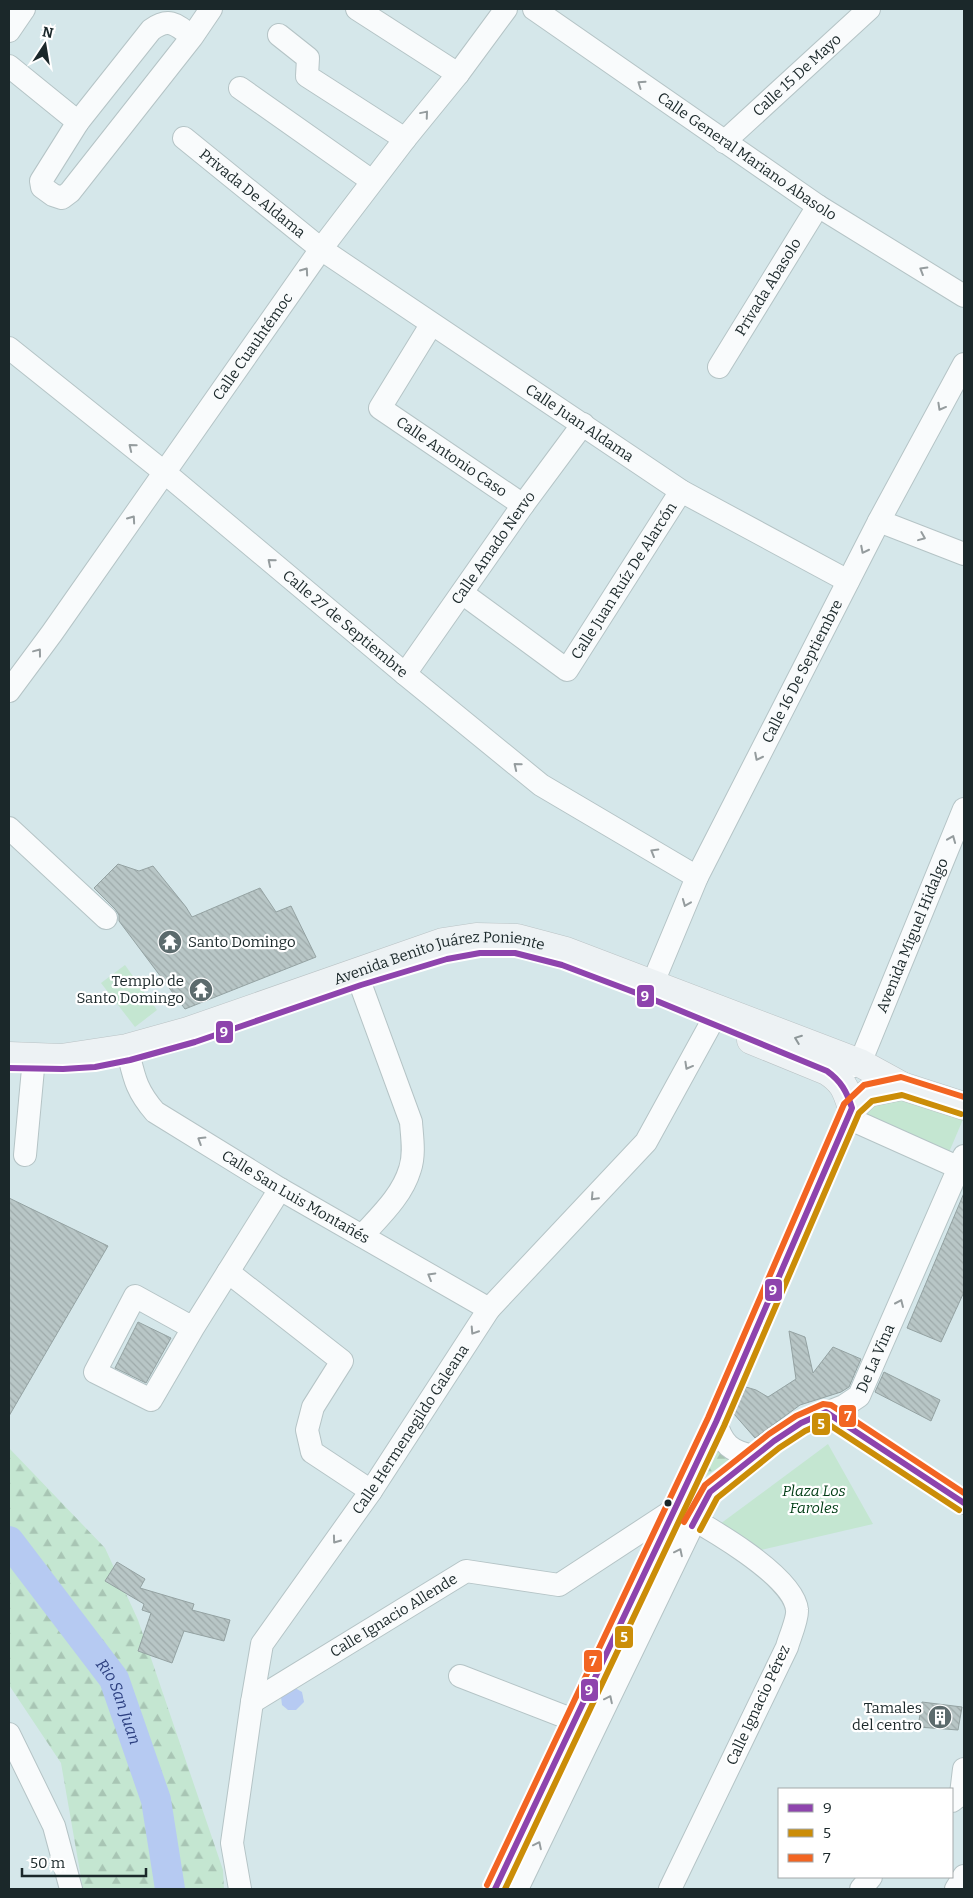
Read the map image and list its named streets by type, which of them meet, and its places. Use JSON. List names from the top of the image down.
{
  "streets": {
    "main road": ["Avenida Benito Juárez Poniente"],
    "street": [
      "Calle 15 De Mayo",
      "Calle General Mariano Abasolo",
      "Privada De Aldama",
      "Privada Abasolo",
      "Calle Cuauhtémoc",
      "Calle Juan Aldama",
      "Calle Antonio Caso",
      "Calle Amado Nervo",
      "Calle Juan Ruíz De Alarcón",
      "Calle 27 de Septiembre",
      "Calle 16 De Septiembre",
      "Avenida Miguel Hidalgo",
      "Calle San Luis Montañés",
      "De La Vina",
      "Calle Hermenegildo Galeana",
      "Calle Ignacio Allende",
      "Calle Ignacio Pérez"
    ]
  },
  "crossings": [
    ["Calle 15 De Mayo", "Calle General Mariano Abasolo"],
    ["Calle General Mariano Abasolo", "Privada Abasolo"],
    ["Privada De Aldama", "Calle Cuauhtémoc"],
    ["Privada De Aldama", "Calle Juan Aldama"],
    ["Calle Cuauhtémoc", "Calle Juan Aldama"],
    ["Calle Cuauhtémoc", "Calle 27 de Septiembre"],
    ["Calle Juan Aldama", "Calle Antonio Caso"],
    ["Calle Juan Aldama", "Calle Amado Nervo"],
    ["Calle Juan Aldama", "Calle Juan Ruíz De Alarcón"],
    ["Calle Juan Aldama", "Calle 16 De Septiembre"],
    ["Calle Antonio Caso", "Calle Amado Nervo"],
    ["Calle Amado Nervo", "Calle Juan Ruíz De Alarcón"],
    ["Calle Amado Nervo", "Calle 27 de Septiembre"],
    ["Calle 27 de Septiembre", "Calle 16 De Septiembre"],
    ["Calle 16 De Septiembre", "Avenida Benito Juárez Poniente"],
    ["Avenida Miguel Hidalgo", "Avenida Benito Juárez Poniente"],
    ["Avenida Benito Juárez Poniente", "Calle San Luis Montañés"],
    ["Avenida Benito Juárez Poniente", "Calle Hermenegildo Galeana"],
    ["Calle San Luis Montañés", "Calle Hermenegildo Galeana"],
    ["De La Vina", "Calle Ignacio Pérez"],
    ["Calle Hermenegildo Galeana", "Calle Ignacio Allende"],
    ["Calle Ignacio Allende", "Calle Ignacio Pérez"]
  ],
  "one_way": [
    "Calle General Mariano Abasolo",
    "Calle Cuauhtémoc",
    "Calle 27 de Septiembre",
    "Calle 16 De Septiembre",
    "Avenida Miguel Hidalgo",
    "Calle San Luis Montañés",
    "Calle Hermenegildo Galeana"
  ],
  "water": ["Rio San Juan"],
  "parks": ["Plaza Los Faroles"],
  "places": {
    "temple": ["Santo Domingo", "Templo de Santo Domingo"],
    "building": ["Tamales del centro"]
  },
  "lines": ["transit line 9", "transit line 7", "transit line 5"],
  "legend": ["9", "5", "7"],
  "scale_bar": "50 m",
  "north": "top"
}
